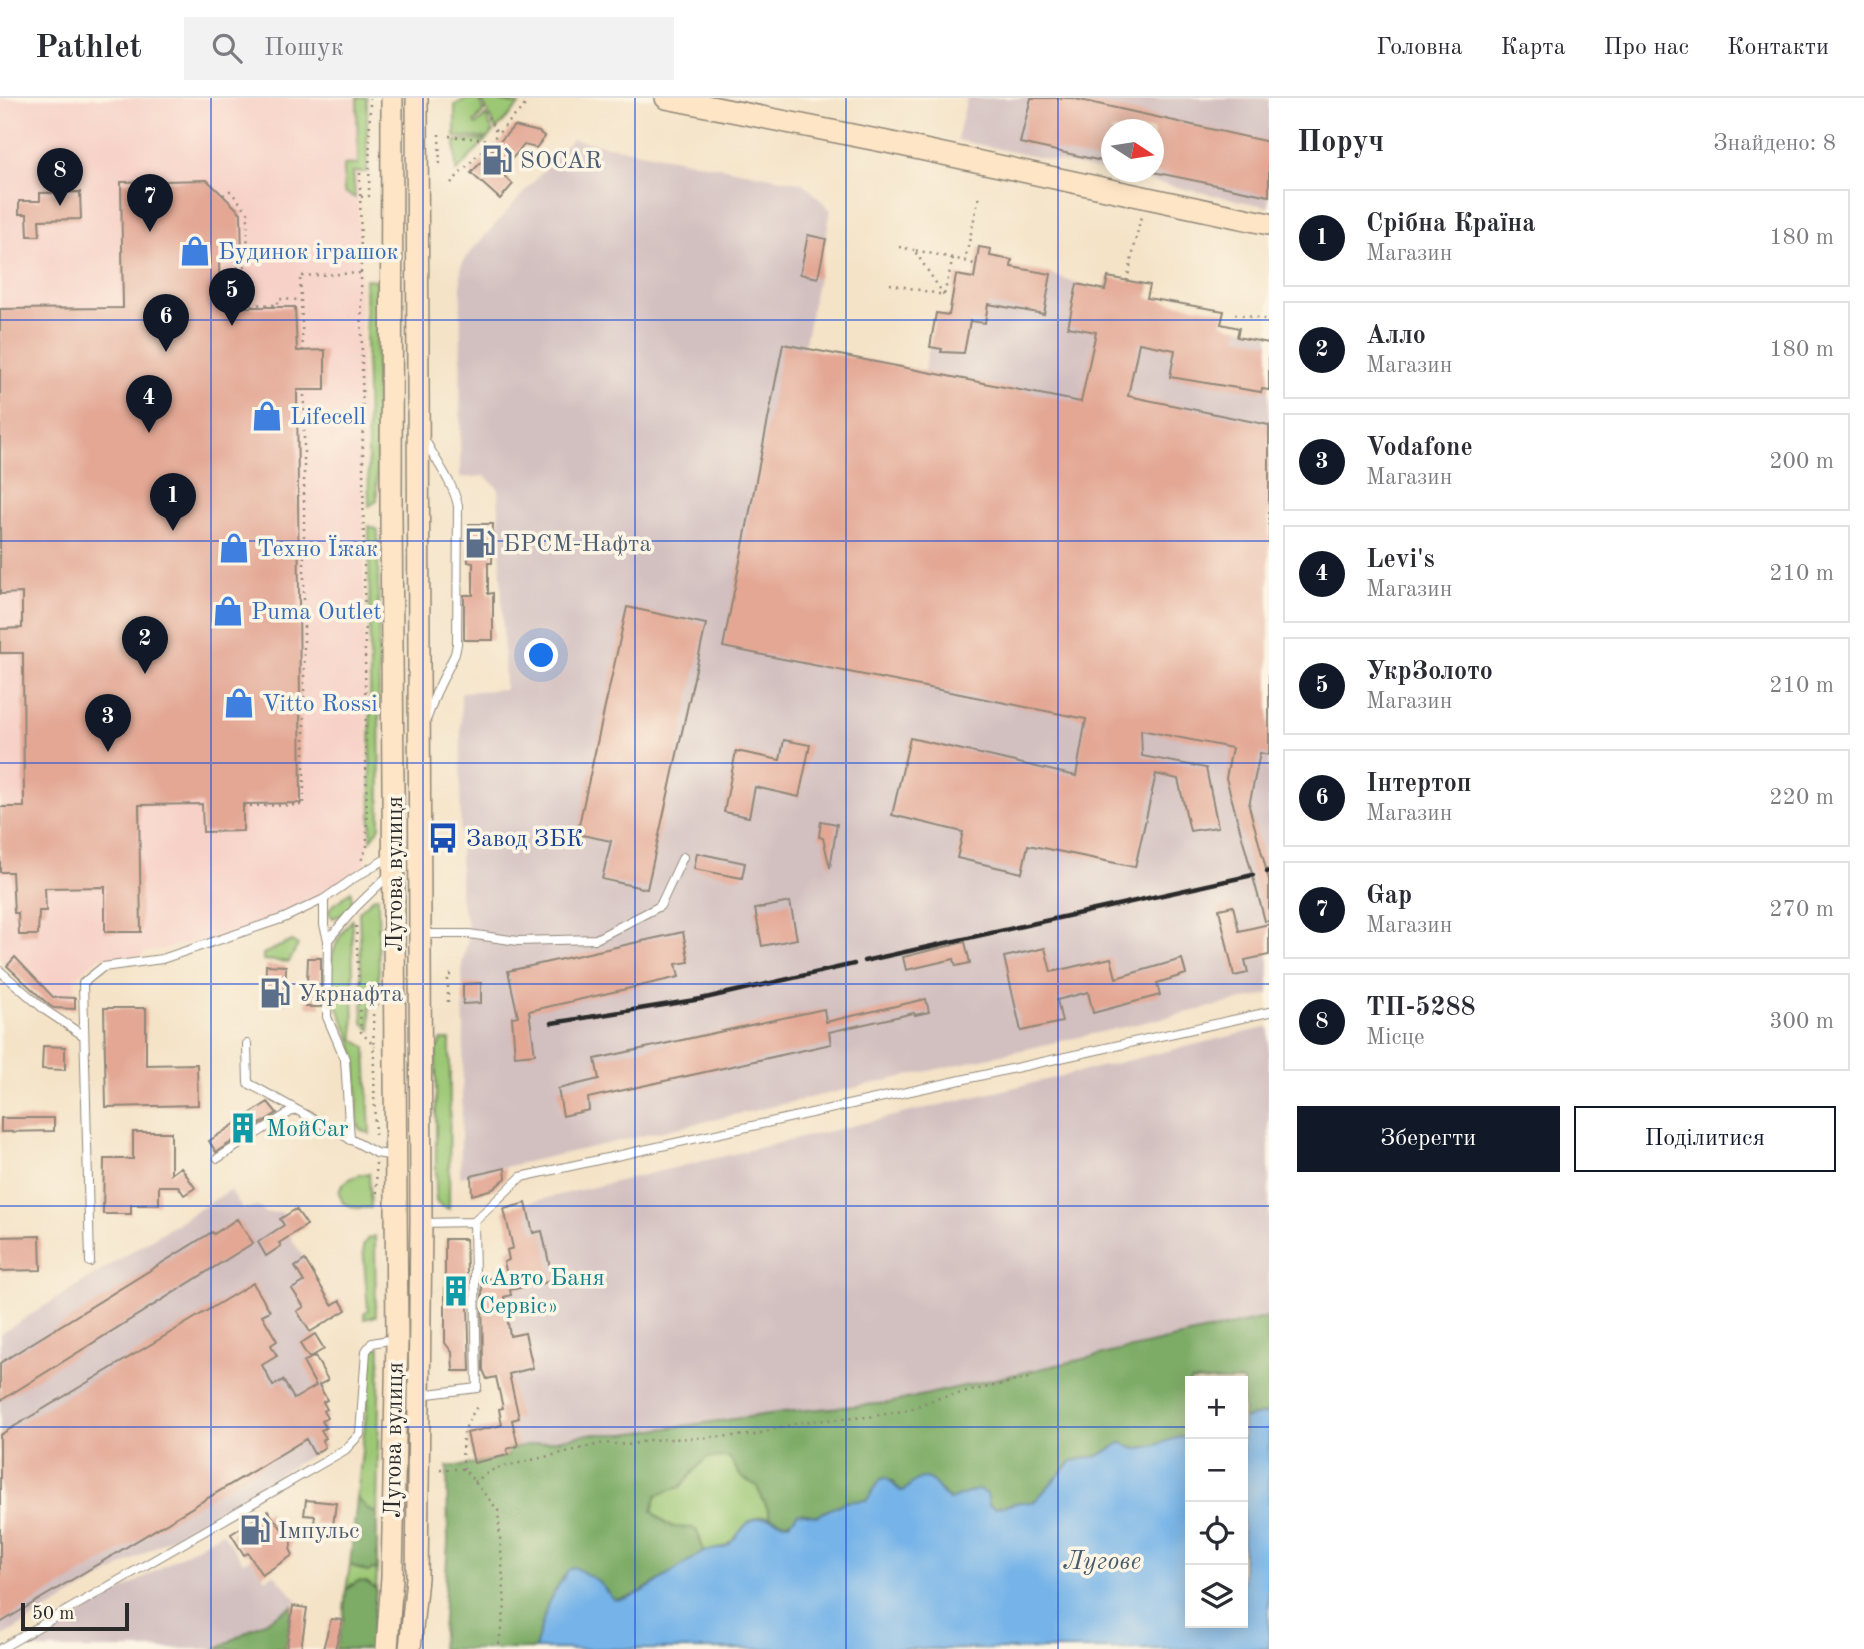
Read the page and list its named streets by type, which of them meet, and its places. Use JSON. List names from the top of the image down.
{
  "streets": {
    "main road": ["Лугова вулиця"]
  },
  "water": ["Лугове"],
  "places": {
    "fuel station": [
      "SOCAR",
      "БРСМ-Нафта",
      "Укрнафта",
      "Імпульс"
    ],
    "shop": [
      "Будинок іграшок",
      "Lifecell",
      "Техно Їжак",
      "Puma Outlet",
      "Vitto Rossi"
    ],
    "bus stop": ["Завод ЗБК"],
    "building": ["МойCar", "«Авто Баня Сервіс»"]
  },
  "scale_bar": "50 m",
  "north": "right",
  "page": {
    "header": "Pathlet",
    "search": "Пошук",
    "nav": [
      "Головна",
      "Карта",
      "Про нас",
      "Контакти"
    ],
    "heading": ["Поруч", "Знайдено: 8"],
    "pins": [
      "8",
      "7",
      "5",
      "6",
      "4",
      "1",
      "2",
      "3"
    ],
    "list": [
      {
        "mark": "1",
        "name": "Срібна Країна",
        "note": "Магазин",
        "value": "180 m"
      },
      {
        "mark": "2",
        "name": "Алло",
        "note": "Магазин",
        "value": "180 m"
      },
      {
        "mark": "3",
        "name": "Vodafone",
        "note": "Магазин",
        "value": "200 m"
      },
      {
        "mark": "4",
        "name": "Levi's",
        "note": "Магазин",
        "value": "210 m"
      },
      {
        "mark": "5",
        "name": "УкрЗолото",
        "note": "Магазин",
        "value": "210 m"
      },
      {
        "mark": "6",
        "name": "Інтертоп",
        "note": "Магазин",
        "value": "220 m"
      },
      {
        "mark": "7",
        "name": "Gap",
        "note": "Магазин",
        "value": "270 m"
      },
      {
        "mark": "8",
        "name": "ТП-5288",
        "note": "Місце",
        "value": "300 m"
      }
    ],
    "buttons": ["Зберегти", "Поділитися"],
    "map_buttons": ["+", "−"],
    "scale": "50 m"
  }
}
